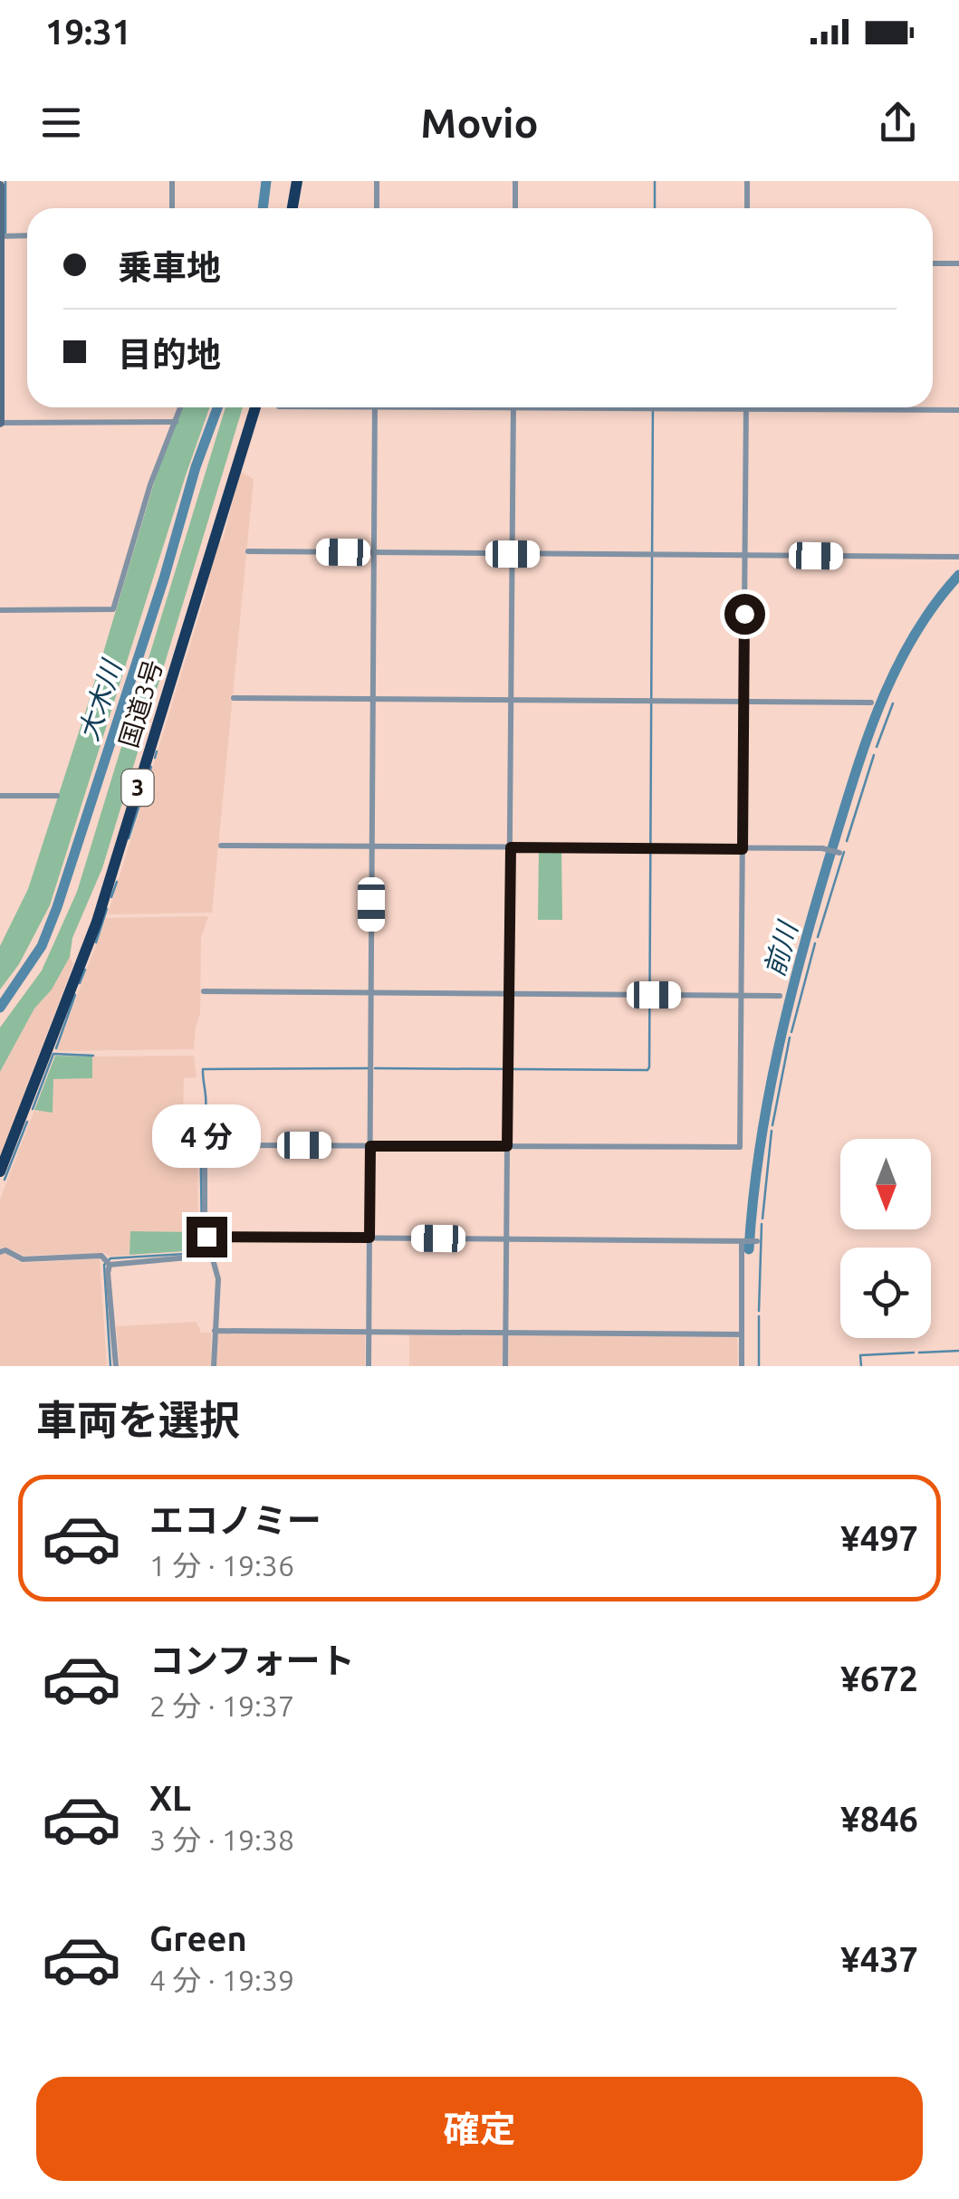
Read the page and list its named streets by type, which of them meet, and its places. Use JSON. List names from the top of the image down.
{
  "streets": {
    "highway": ["国道3号", "3"]
  },
  "water": ["大木川", "前川"],
  "north": "bottom",
  "page": {
    "status": "19:31",
    "header": "Movio",
    "banner": ["乗車地", "目的地"],
    "bubble": "4 分",
    "heading": "車両を選択",
    "list": [
      {
        "name": "エコノミー",
        "note": "1 分 · 19:36",
        "value": "¥497"
      },
      {
        "name": "コンフォート",
        "note": "2 分 · 19:37",
        "value": "¥672"
      },
      {
        "name": "XL",
        "note": "3 分 · 19:38",
        "value": "¥846"
      },
      {
        "name": "Green",
        "note": "4 分 · 19:39",
        "value": "¥437"
      }
    ],
    "buttons": "確定"
  }
}
